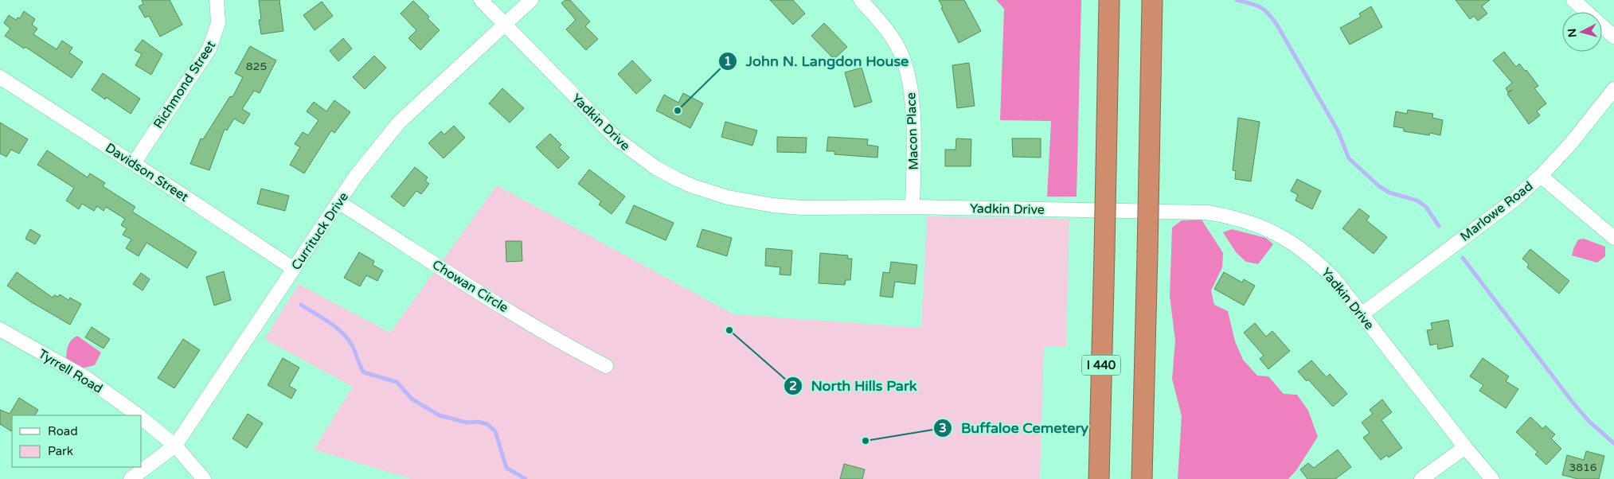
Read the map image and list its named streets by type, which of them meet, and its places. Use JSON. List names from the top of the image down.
{
  "streets": {
    "highway": ["I 440"],
    "street": [
      "Richmond Street",
      "Yadkin Drive",
      "Macon Place",
      "Davidson Street",
      "Marlowe Road",
      "Currituck Drive",
      "Chowan Circle",
      "Tyrrell Road"
    ]
  },
  "crossings": [
    ["Richmond Street", "Davidson Street"],
    ["Yadkin Drive", "Macon Place"],
    ["Yadkin Drive", "Marlowe Road"],
    ["Yadkin Drive", "Currituck Drive"],
    ["Davidson Street", "Currituck Drive"],
    ["Currituck Drive", "Chowan Circle"],
    ["Currituck Drive", "Tyrrell Road"]
  ],
  "places": ["John N. Langdon House", "North Hills Park", "Buffaloe Cemetery"],
  "house_numbers": ["825", "3816"],
  "legend": ["Road", "Park"],
  "north": "left"
}
